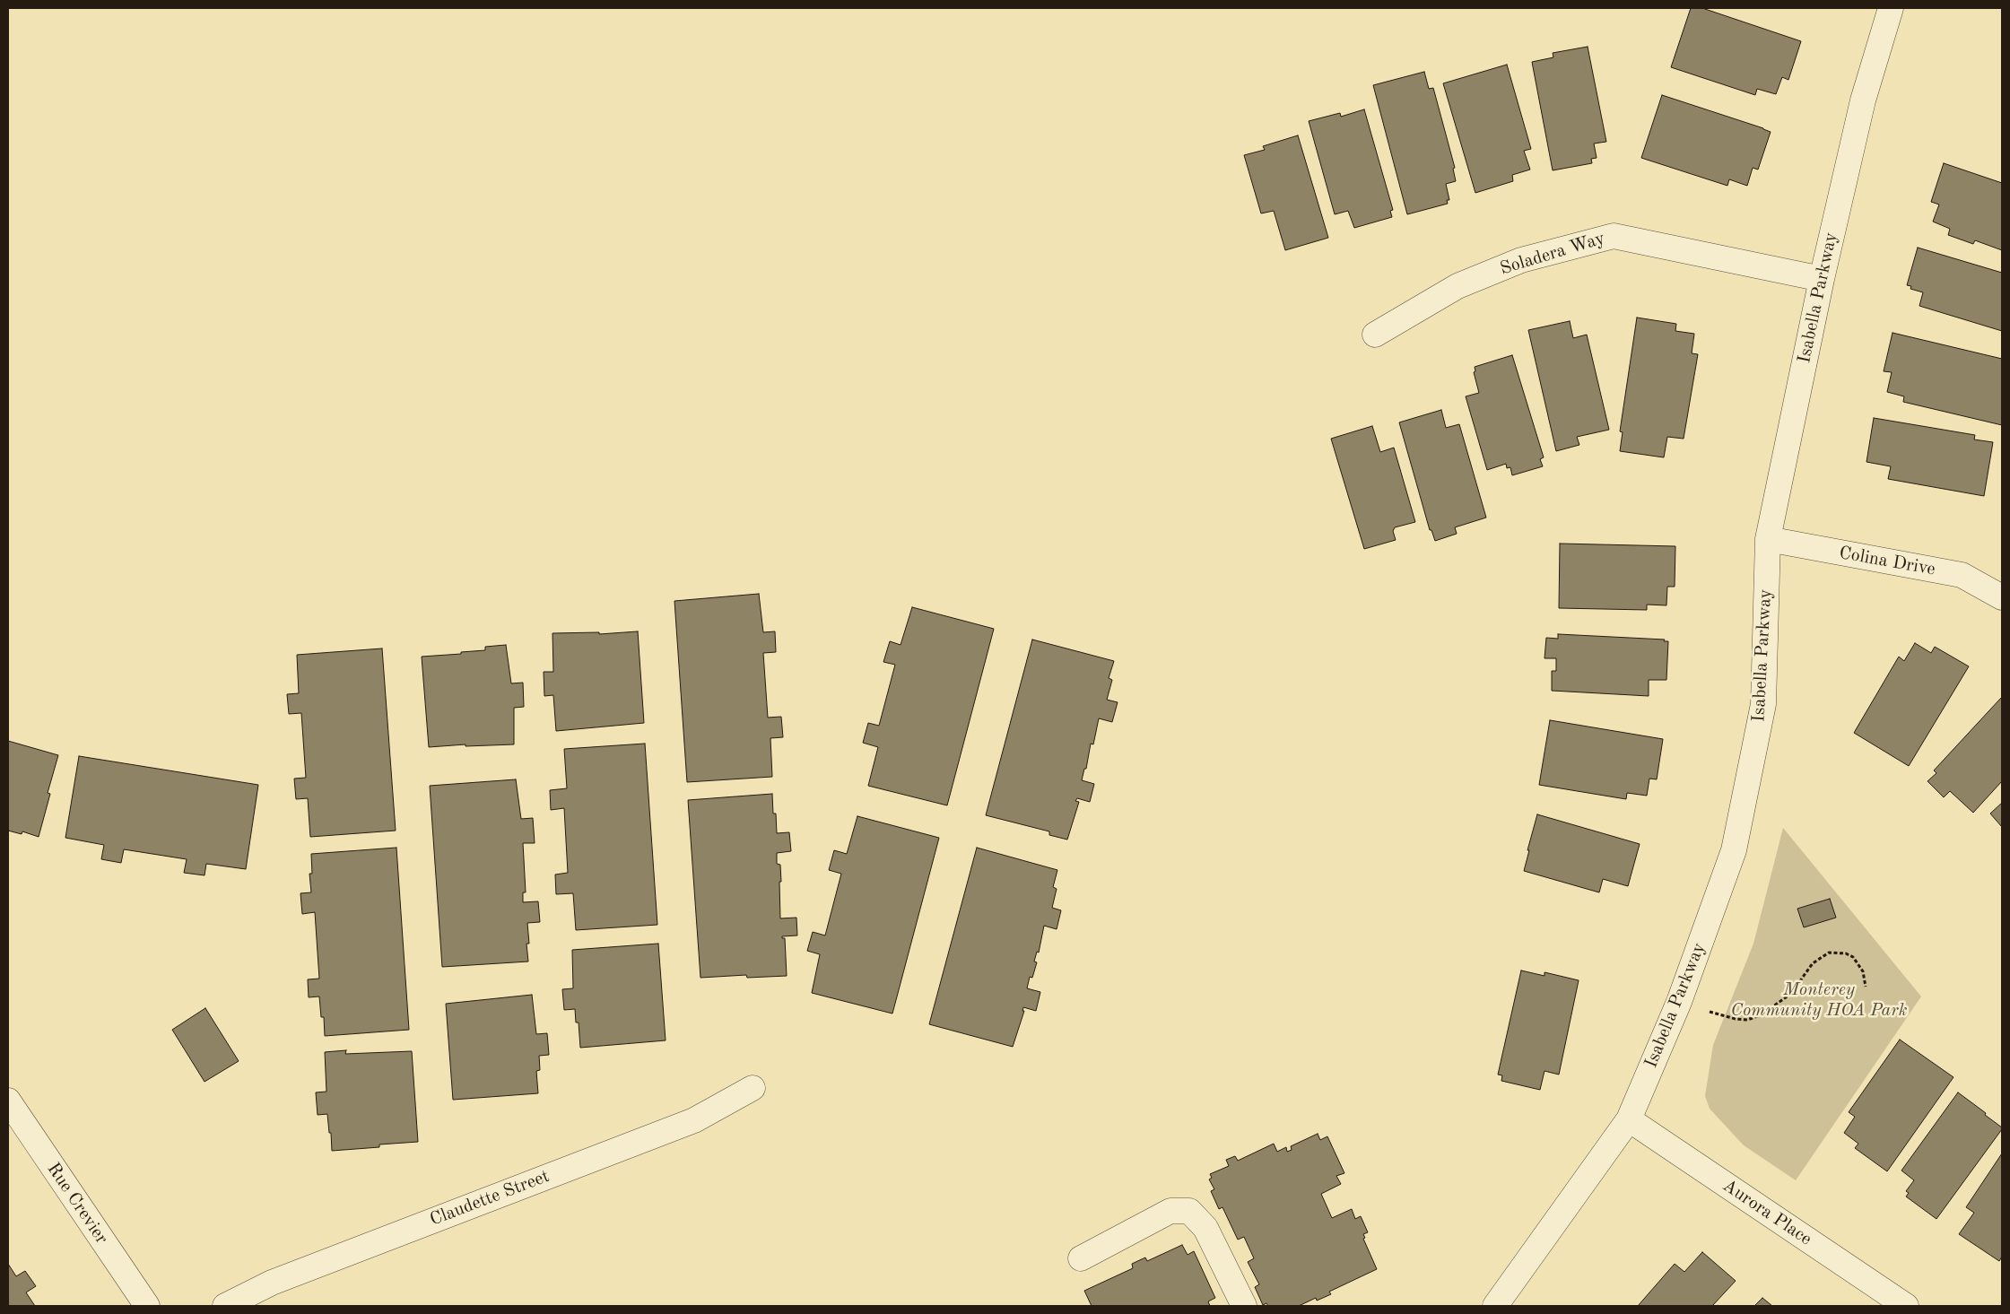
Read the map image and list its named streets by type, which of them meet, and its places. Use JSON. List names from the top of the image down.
{
  "streets": {
    "street": [
      "Soladera Way",
      "Isabella Parkway",
      "Colina Drive",
      "Claudette Street",
      "Rue Crevier",
      "Aurora Place"
    ]
  },
  "crossings": [
    ["Soladera Way", "Isabella Parkway"],
    ["Isabella Parkway", "Colina Drive"],
    ["Isabella Parkway", "Aurora Place"]
  ],
  "parks": ["Monterey Community HOA Park"]
}
